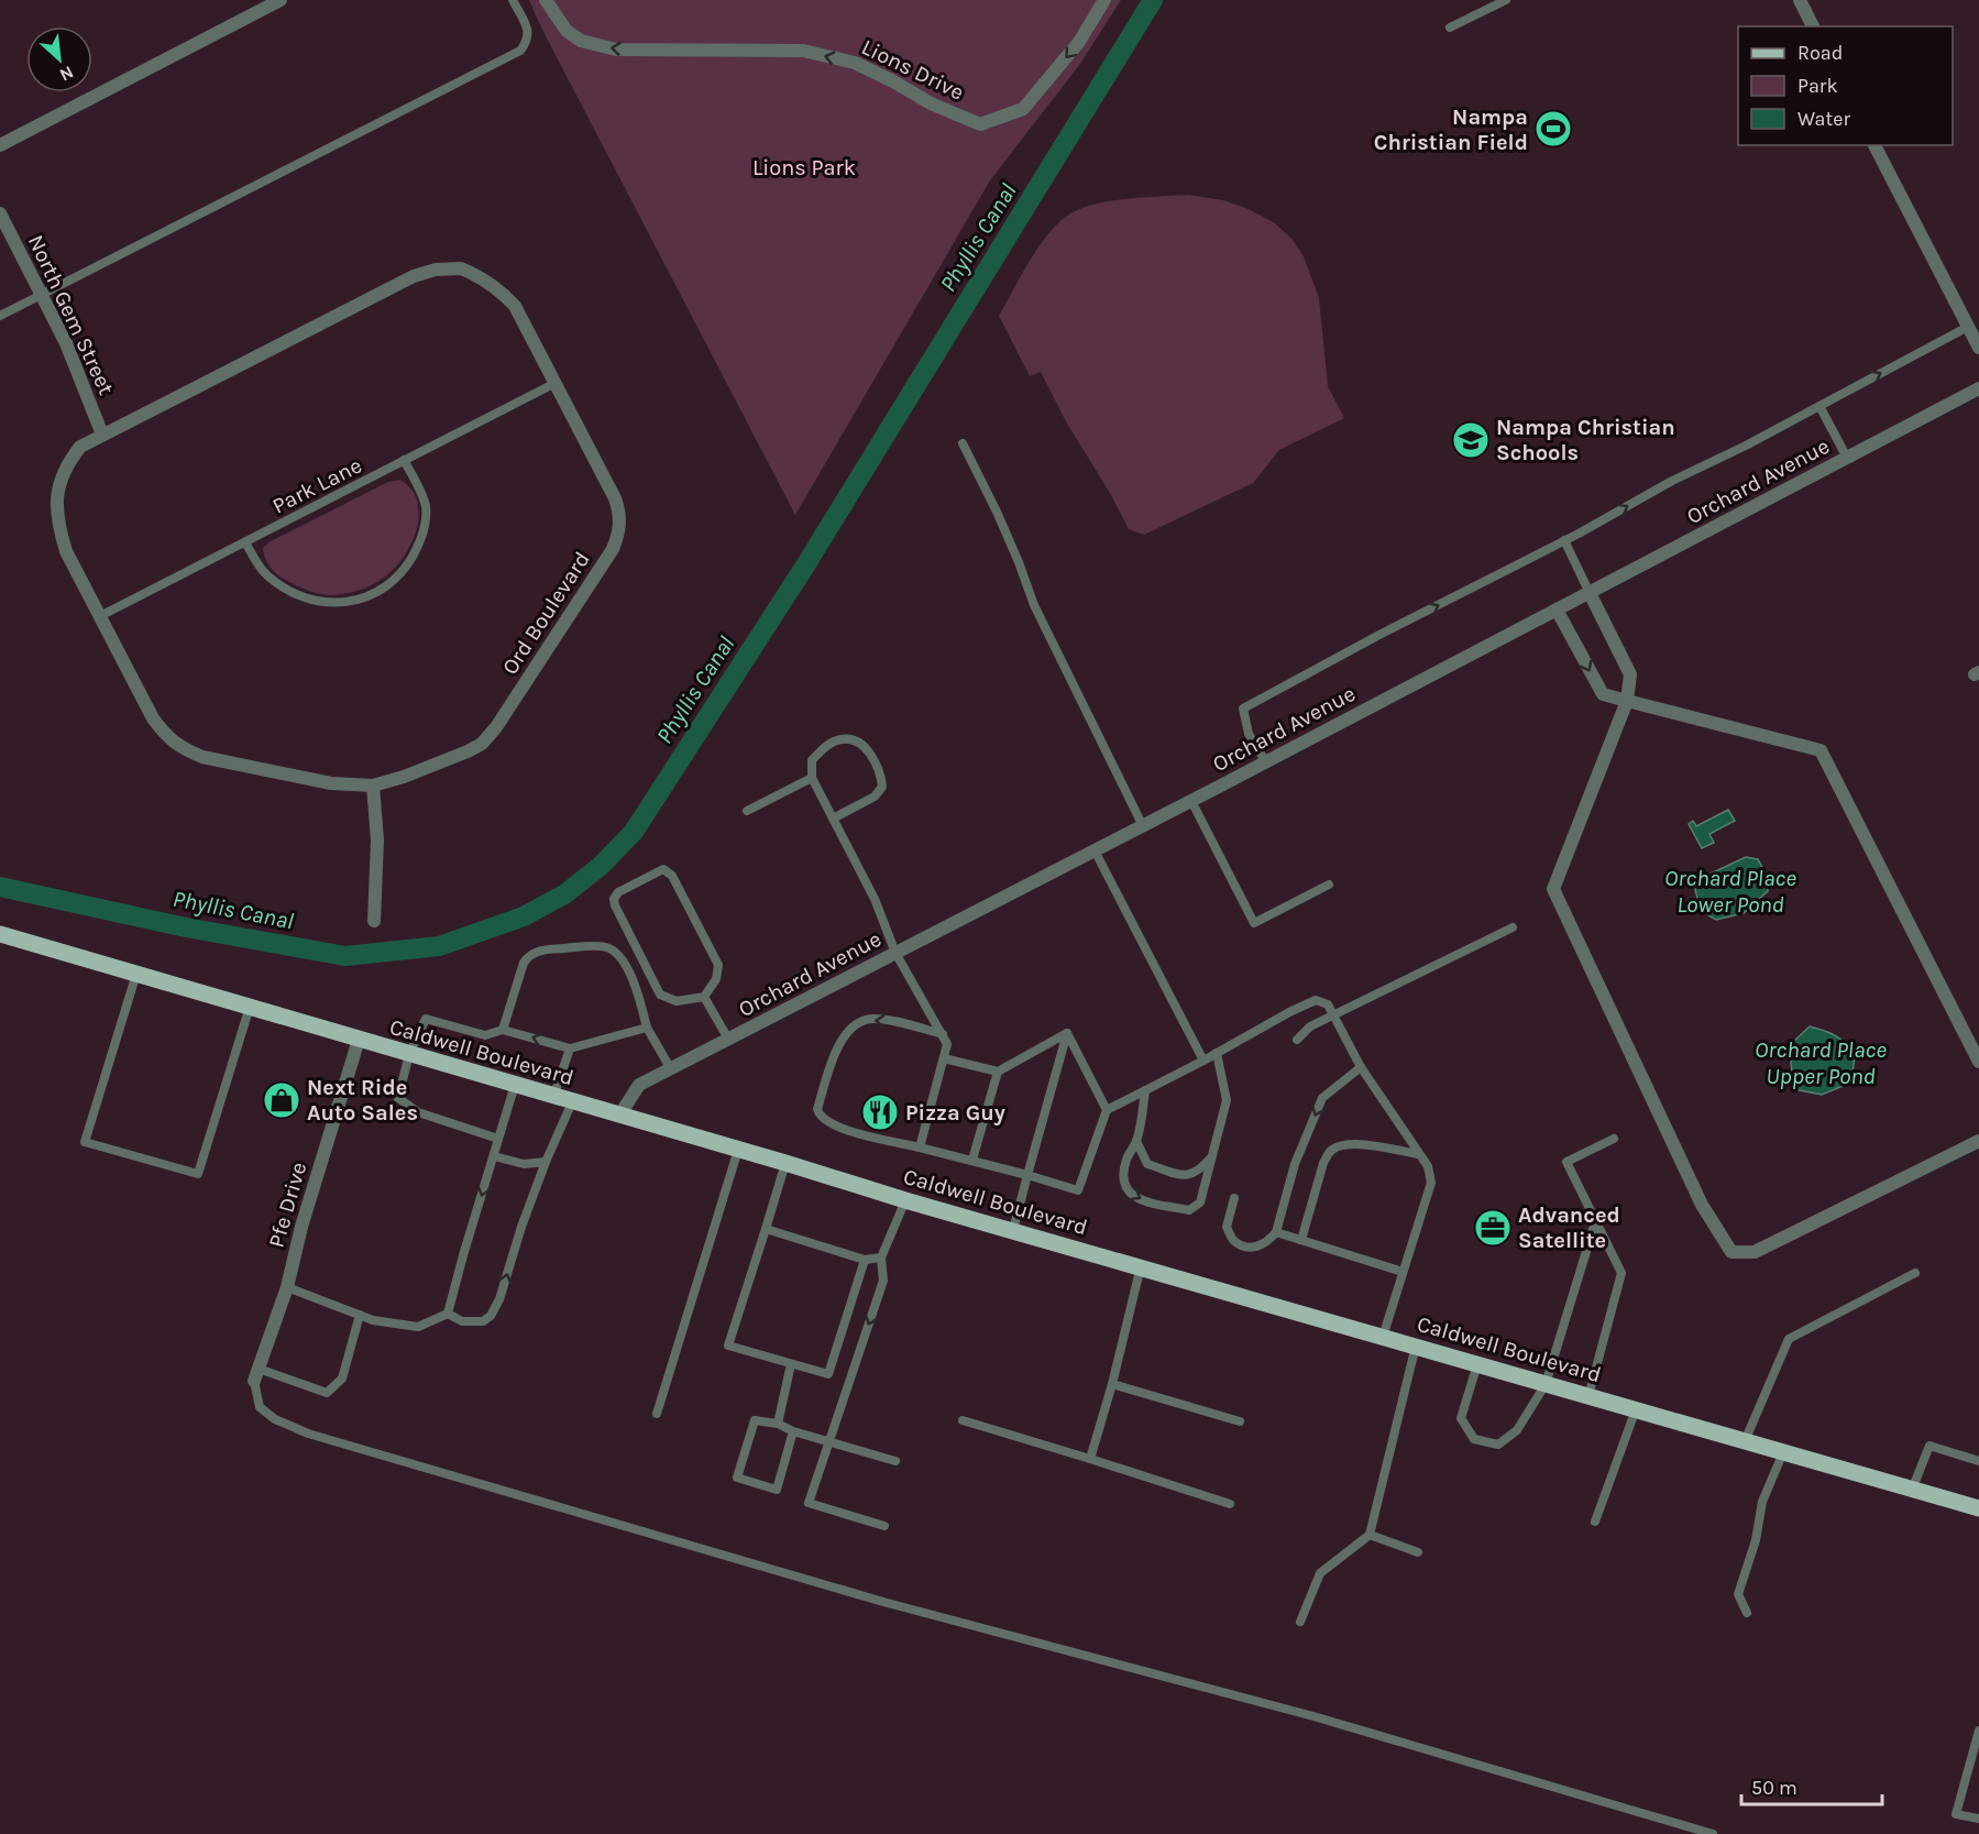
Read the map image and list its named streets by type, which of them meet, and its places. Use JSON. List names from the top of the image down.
{
  "streets": {
    "main road": ["Caldwell Boulevard"],
    "street": [
      "Lions Drive",
      "North Gem Street",
      "Orchard Avenue",
      "Ord Boulevard",
      "Pfe Drive"
    ],
    "lane": ["Park Lane"]
  },
  "crossings": [
    ["North Gem Street", "Ord Boulevard"],
    ["Orchard Avenue", "Caldwell Boulevard"],
    ["Park Lane", "Ord Boulevard"],
    ["Caldwell Boulevard", "Pfe Drive"]
  ],
  "one_way": ["Lions Drive"],
  "water": ["Phyllis Canal", "Orchard Place Lower Pond", "Orchard Place Upper Pond"],
  "parks": ["Lions Park"],
  "places": {
    "sports": ["Nampa Christian Field"],
    "school or university": ["Nampa Christian Schools"],
    "shop": ["Next Ride Auto Sales"],
    "restaurant": ["Pizza Guy"],
    "office": ["Advanced Satellite"]
  },
  "legend": ["Road", "Park", "Water"],
  "scale_bar": "50 m",
  "north": "bottom right"
}
